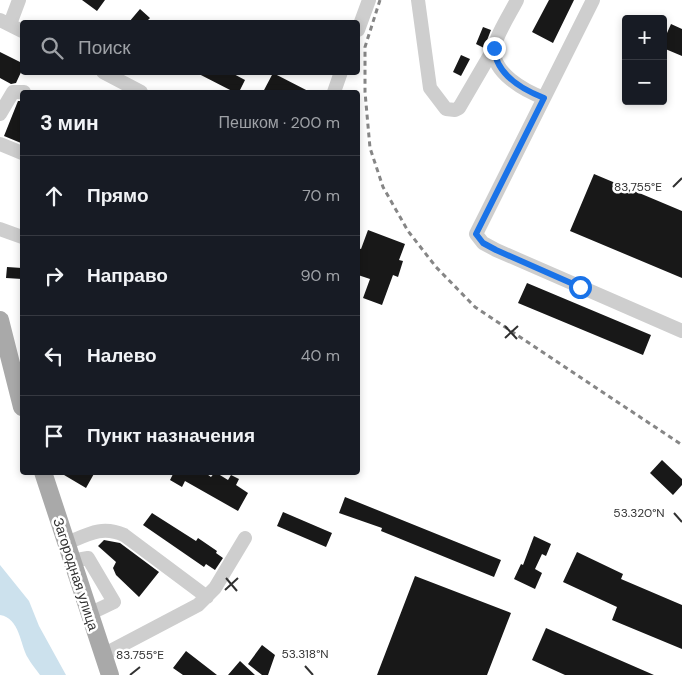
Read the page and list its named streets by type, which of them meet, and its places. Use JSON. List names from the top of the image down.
{
  "streets": {
    "main road": ["Загородная улица"]
  },
  "page": {
    "map_buttons": ["+", "−"],
    "search": "Поиск",
    "heading": ["3 мин", "Пешком · 200 m"],
    "list": [
      ["Прямо", "70 m"],
      ["Направо", "90 m"],
      ["Налево", "40 m"],
      "Пункт назначения"
    ]
  },
  "coordinates": ["83.755°E", "53.320°N", "53.318°N"]
}
